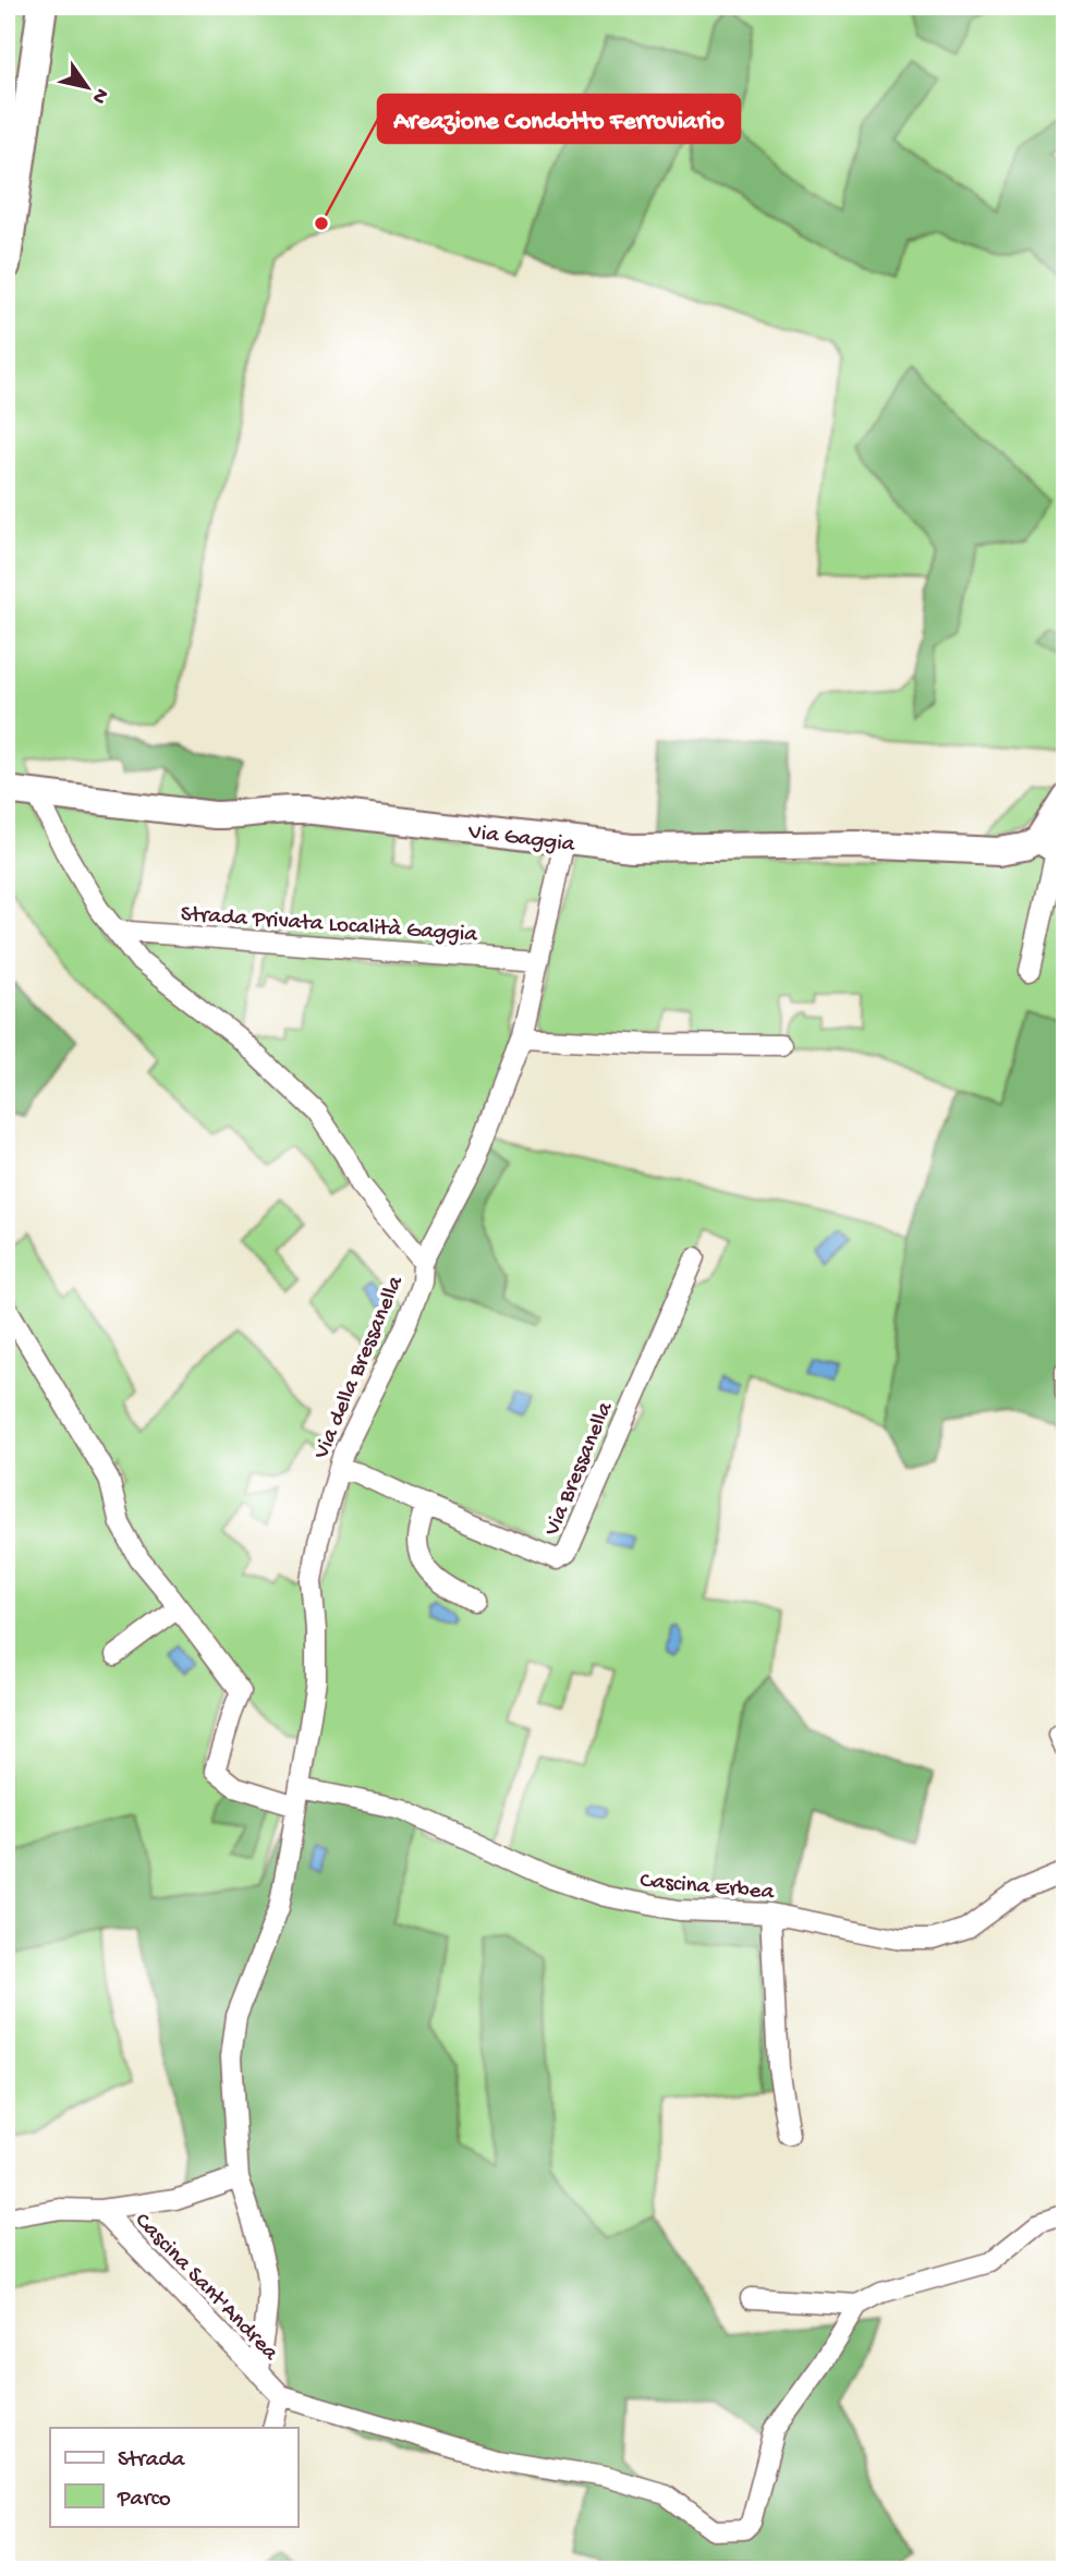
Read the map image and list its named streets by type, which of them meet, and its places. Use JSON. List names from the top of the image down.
{
  "streets": {
    "street": [
      "Via Gaggia",
      "Strada Privata Località Gaggia",
      "Via della Bressanella",
      "Via Bressanella",
      "Cascina Erbea",
      "Cascina Sant'Andrea"
    ]
  },
  "crossings": [
    ["Via Gaggia", "Via della Bressanella"],
    ["Strada Privata Località Gaggia", "Via della Bressanella"],
    ["Via della Bressanella", "Via Bressanella"],
    ["Via della Bressanella", "Cascina Erbea"],
    ["Via della Bressanella", "Cascina Sant'Andrea"]
  ],
  "places": ["Areazione Condotto Ferroviario"],
  "legend": ["Strada", "Parco"],
  "north": "bottom right"
}
